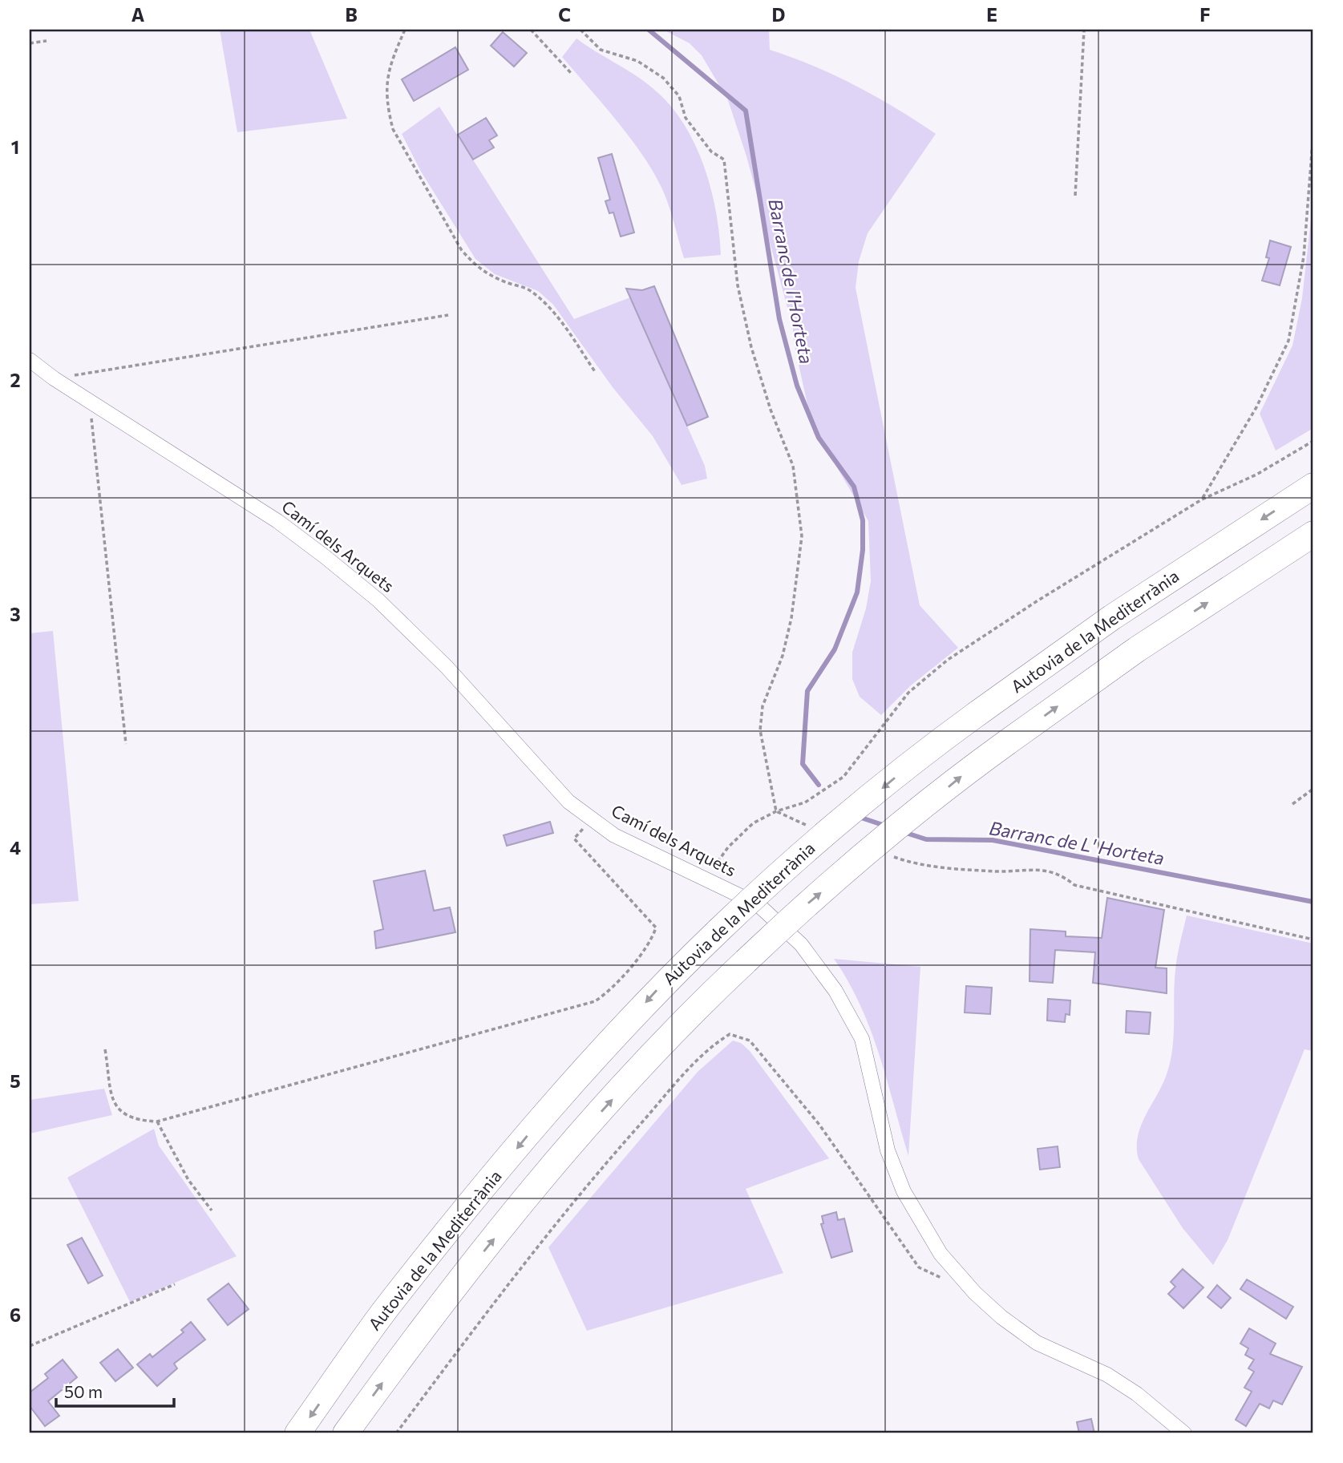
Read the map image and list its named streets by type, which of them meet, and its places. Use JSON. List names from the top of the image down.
{
  "streets": {
    "highway": ["Autovia de la Mediterrània"],
    "street": ["Camí dels Arquets"]
  },
  "water": ["Barranc de l'Horteta", "Barranc de L' Horteta"],
  "scale_bar": "50 m",
  "grid": {
    "columns": [
      "A",
      "B",
      "C",
      "D",
      "E",
      "F"
    ],
    "rows": [
      "1",
      "2",
      "3",
      "4",
      "5",
      "6"
    ]
  }
}
